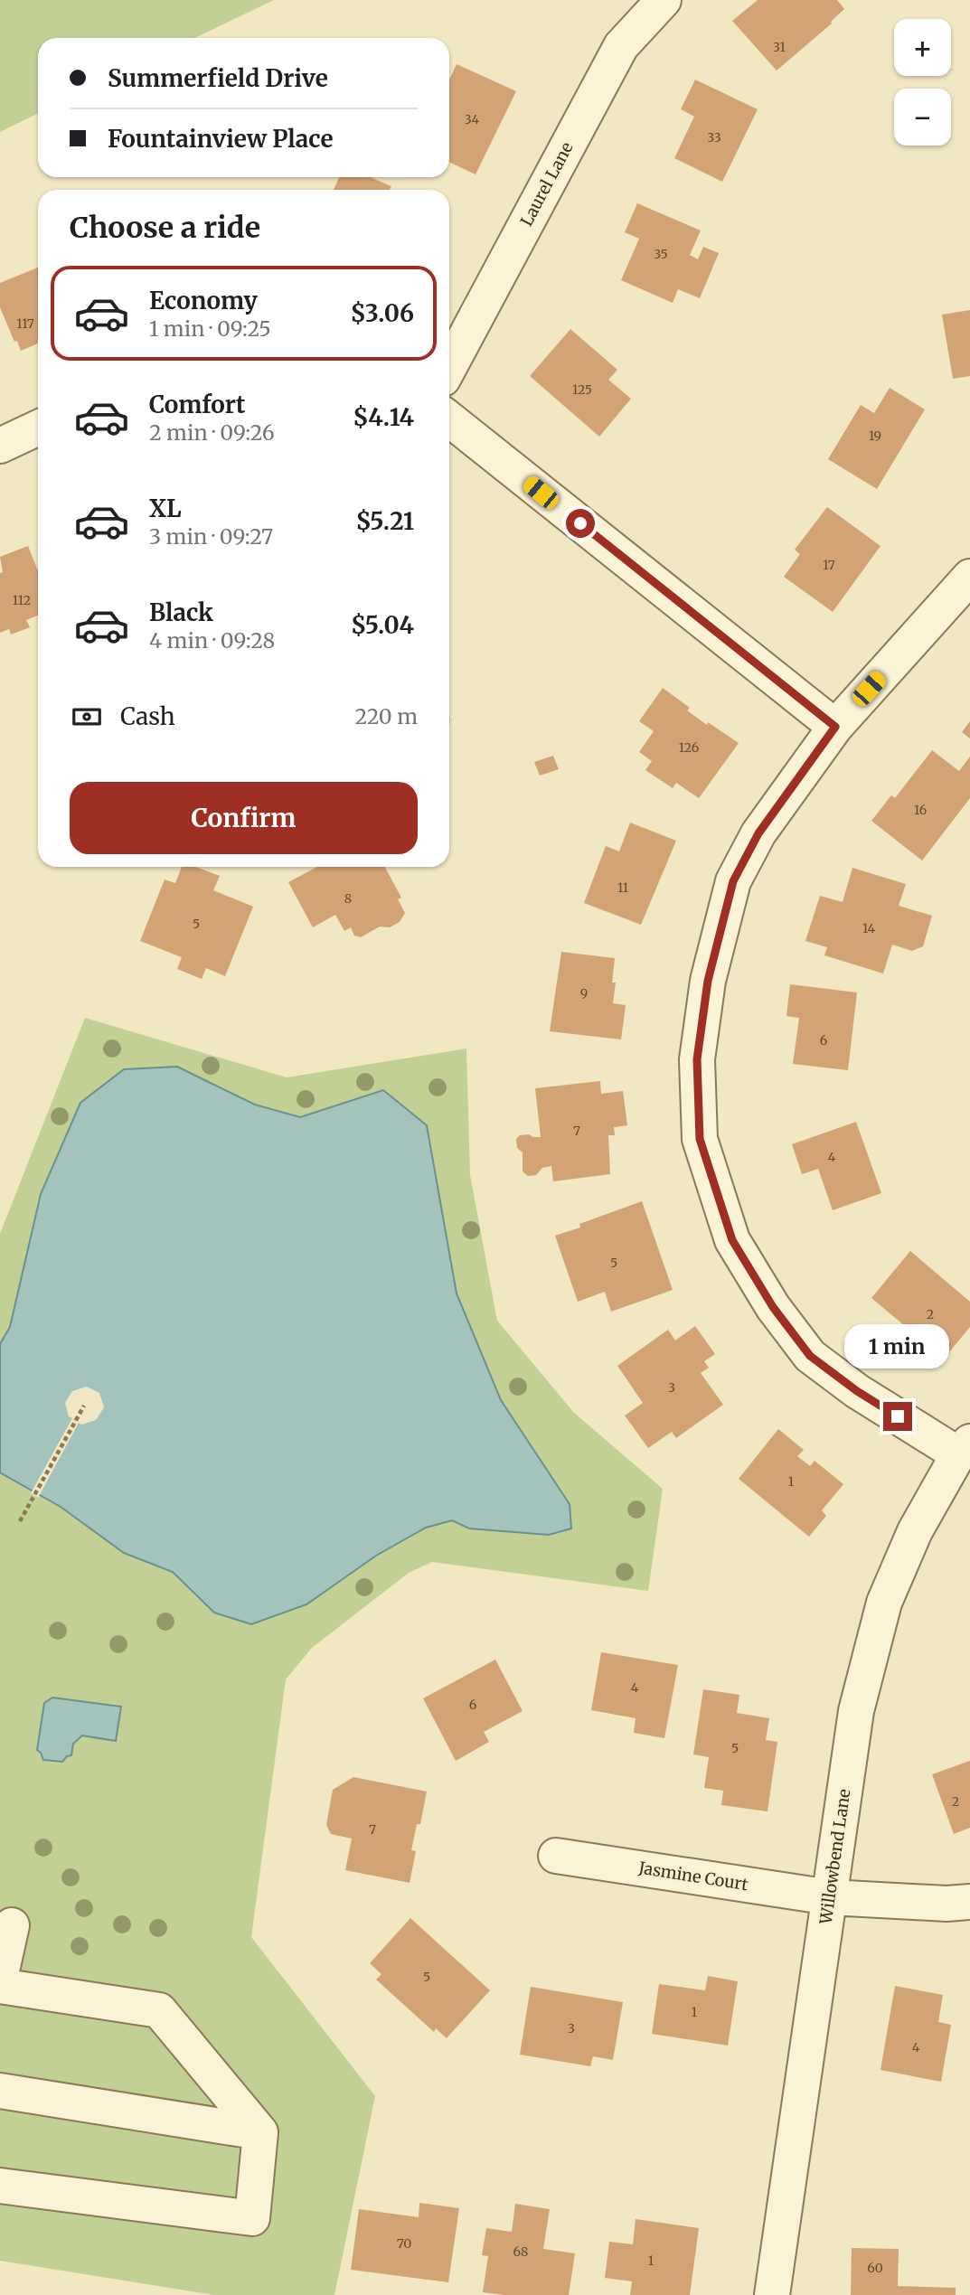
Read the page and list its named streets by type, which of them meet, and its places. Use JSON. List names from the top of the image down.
{
  "streets": {
    "street": ["Laurel Lane", "Willowbend Lane", "Jasmine Court"]
  },
  "crossings": [
    ["Willowbend Lane", "Jasmine Court"]
  ],
  "house_numbers": [
    "31",
    "34",
    "33",
    "35",
    "117",
    "125",
    "19",
    "17",
    "112",
    "126",
    "16",
    "11",
    "8",
    "5",
    "14",
    "9",
    "6",
    "7",
    "4",
    "5",
    "2",
    "3",
    "1",
    "4",
    "6",
    "5",
    "2",
    "7",
    "5",
    "1",
    "3",
    "4",
    "70",
    "68",
    "1",
    "60"
  ],
  "page": {
    "map_buttons": ["+", "−"],
    "banner": ["Summerfield Drive", "Fountainview Place"],
    "heading": "Choose a ride",
    "list": [
      {
        "name": "Economy",
        "note": "1 min · 09:25",
        "value": "$3.06"
      },
      {
        "name": "Comfort",
        "note": "2 min · 09:26",
        "value": "$4.14"
      },
      {
        "name": "XL",
        "note": "3 min · 09:27",
        "value": "$5.21"
      },
      {
        "name": "Black",
        "note": "4 min · 09:28",
        "value": "$5.04"
      }
    ],
    "pay": ["Cash", "220 m"],
    "buttons": "Confirm",
    "bubble": "1 min"
  }
}
